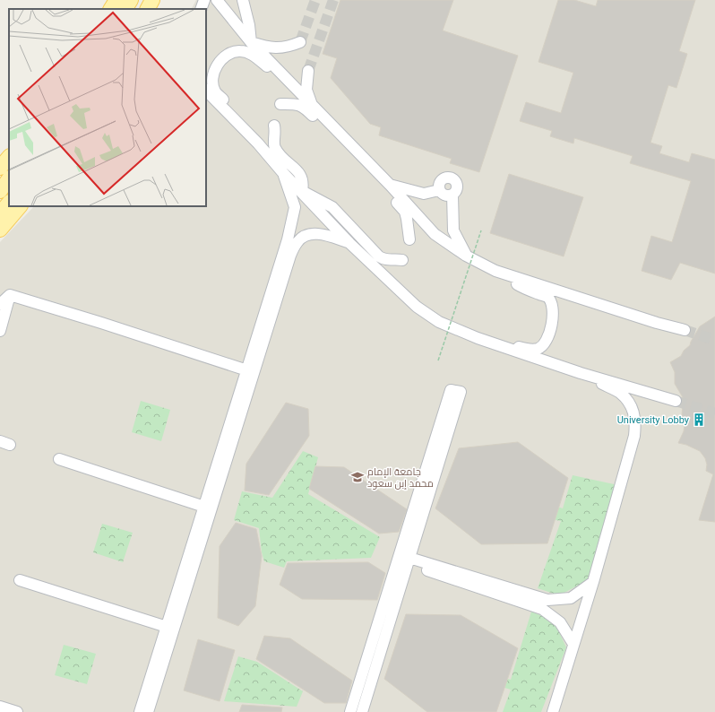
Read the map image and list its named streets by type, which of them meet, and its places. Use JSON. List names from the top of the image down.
{
  "places": {
    "building": ["University Lobby"],
    "school or university": ["جامعة الإمام محمد إبن سعود"]
  }
}
